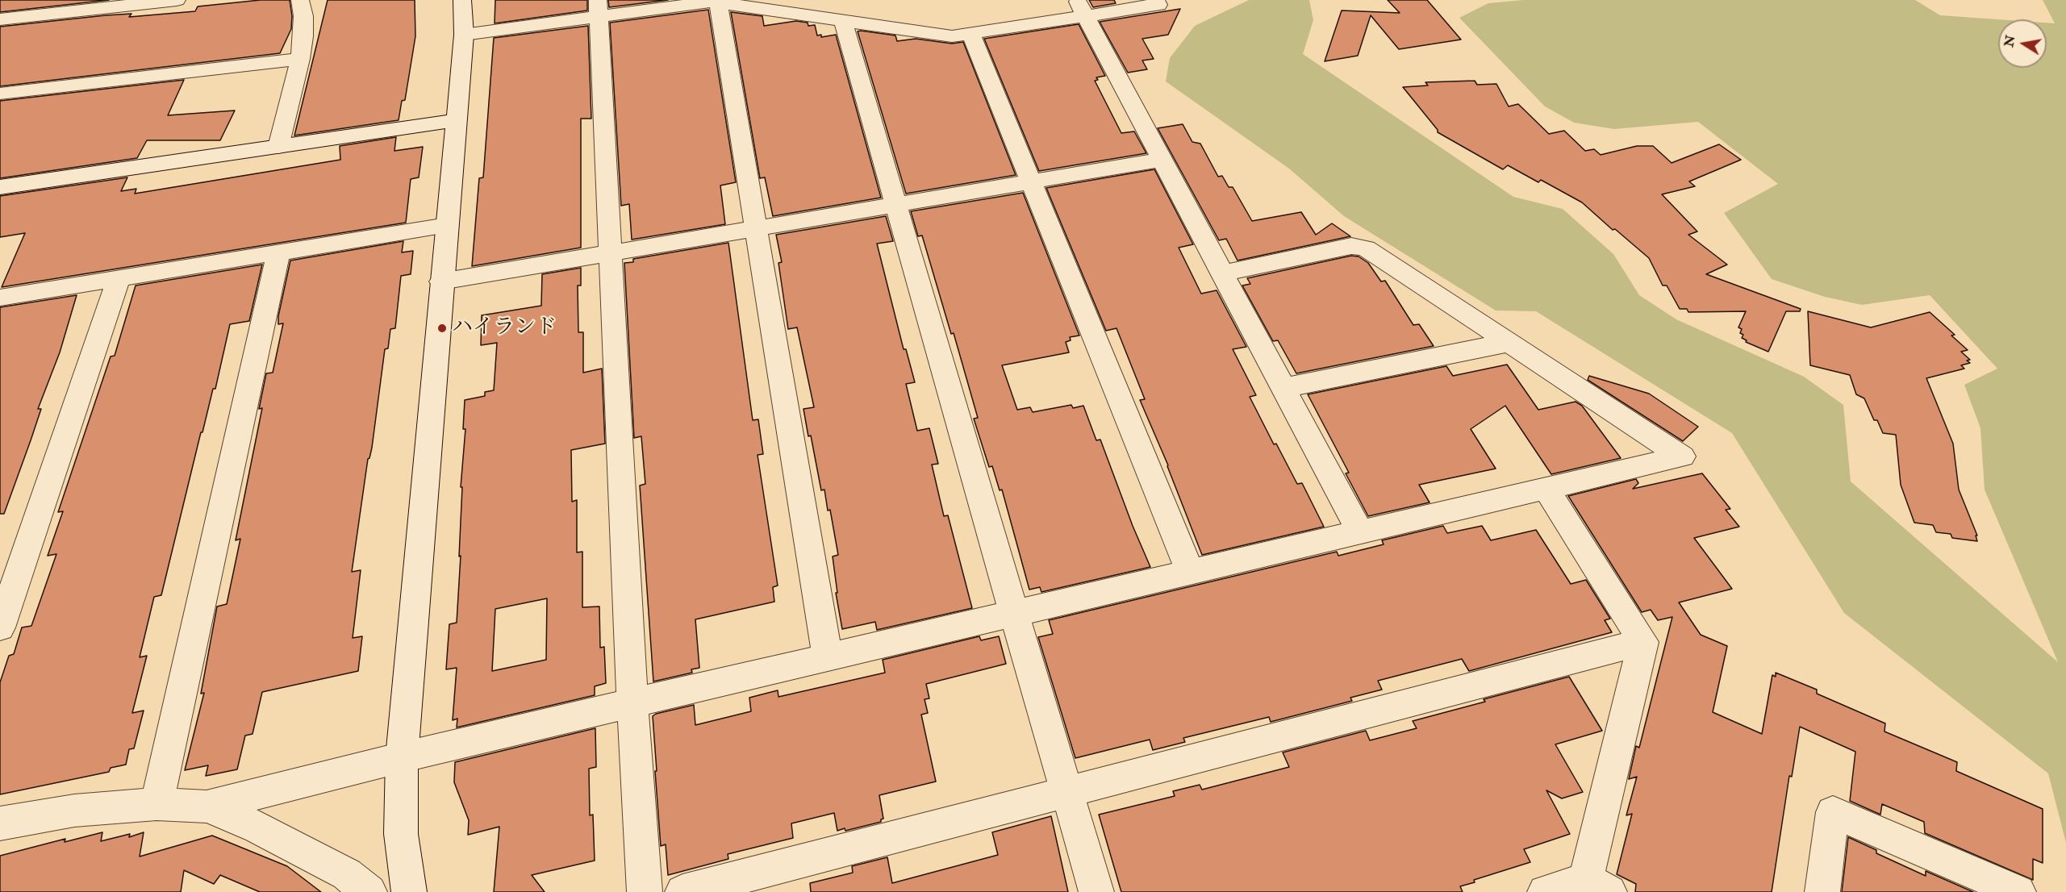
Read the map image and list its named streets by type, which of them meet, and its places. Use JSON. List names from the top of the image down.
{
  "places": ["ハイランド"],
  "north": "left"
}
